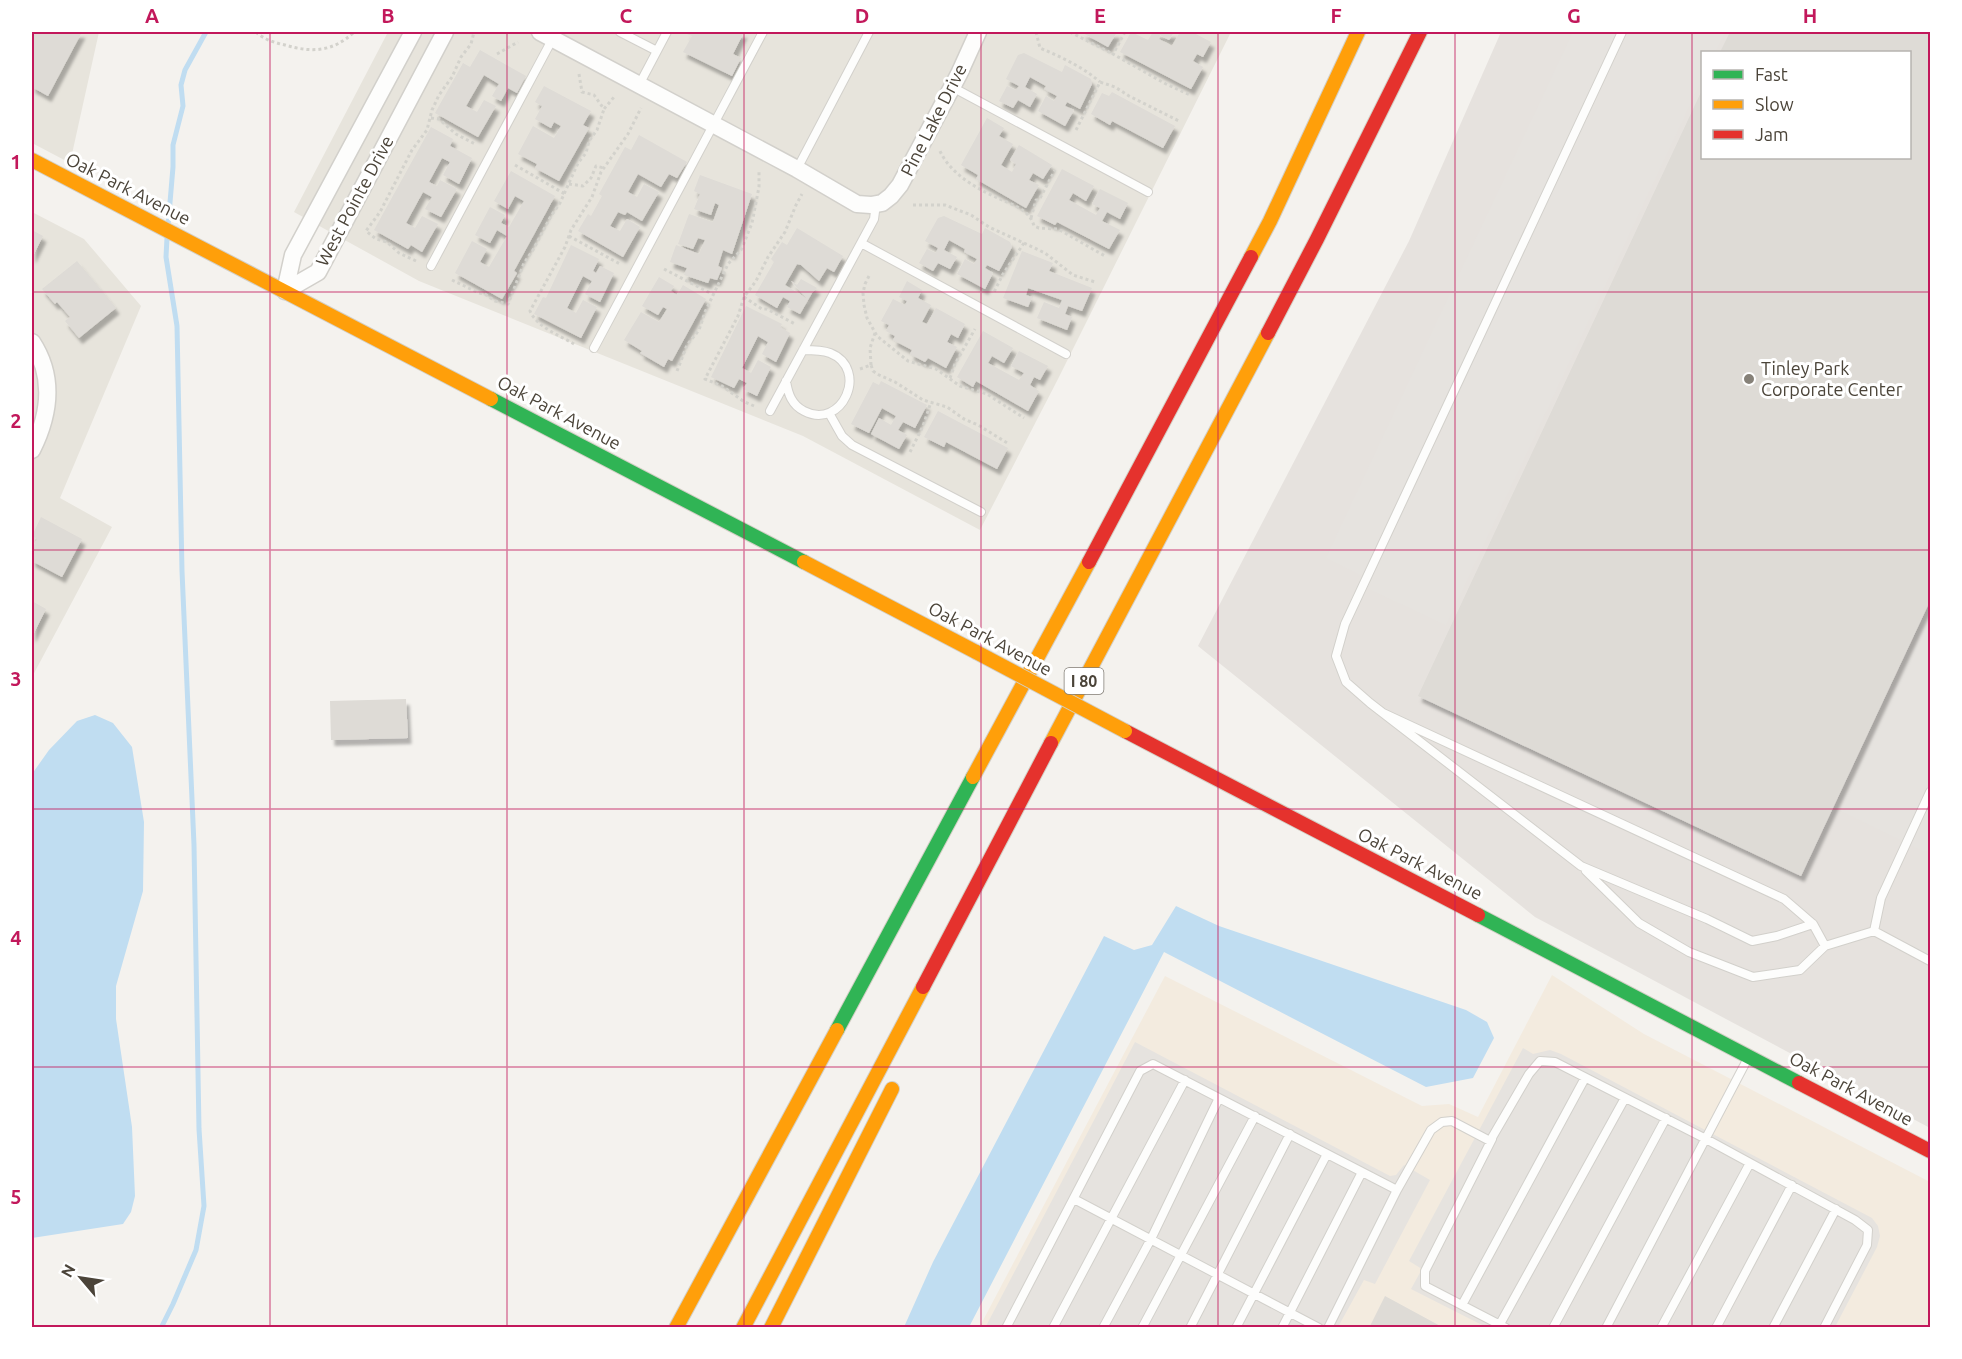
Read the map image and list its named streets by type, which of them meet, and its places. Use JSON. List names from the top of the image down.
{
  "streets": {
    "main road": ["Oak Park Avenue", "I 80"],
    "street": ["Pine Lake Drive", "West Pointe Drive"]
  },
  "crossings": [
    ["Oak Park Avenue", "West Pointe Drive"]
  ],
  "places": ["Tinley Park Corporate Center"],
  "legend": ["Fast", "Slow", "Jam"],
  "north": "top left",
  "grid": {
    "columns": [
      "A",
      "B",
      "C",
      "D",
      "E",
      "F",
      "G",
      "H"
    ],
    "rows": [
      "1",
      "2",
      "3",
      "4",
      "5"
    ]
  }
}
